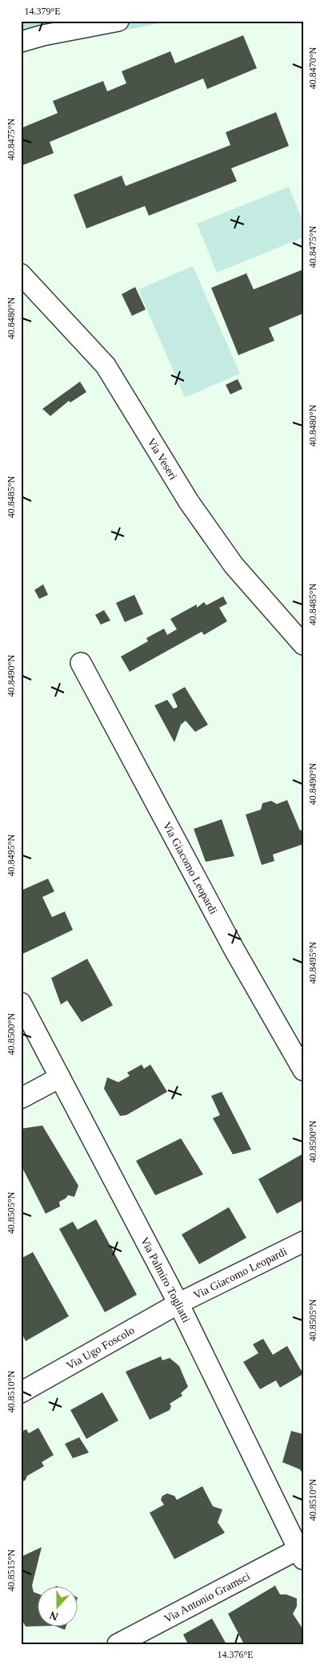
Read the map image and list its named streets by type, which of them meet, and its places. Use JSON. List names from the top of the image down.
{
  "streets": {
    "street": [
      "Via Veseri",
      "Via Giacomo Leopardi",
      "Via Palmiro Togliatti",
      "Via Ugo Foscolo",
      "Via Antonio Gramsci"
    ]
  },
  "crossings": [
    ["Via Giacomo Leopardi", "Via Palmiro Togliatti"],
    ["Via Giacomo Leopardi", "Via Ugo Foscolo"],
    ["Via Palmiro Togliatti", "Via Ugo Foscolo"],
    ["Via Palmiro Togliatti", "Via Antonio Gramsci"]
  ],
  "north": "bottom",
  "coordinates": [
    "14.379°E",
    "40.8470°N",
    "40.8475°N",
    "40.8480°N",
    "40.8485°N",
    "40.8490°N",
    "40.8495°N",
    "40.8500°N",
    "40.8505°N",
    "40.8510°N",
    "40.8515°N",
    "14.376°E"
  ]
}
